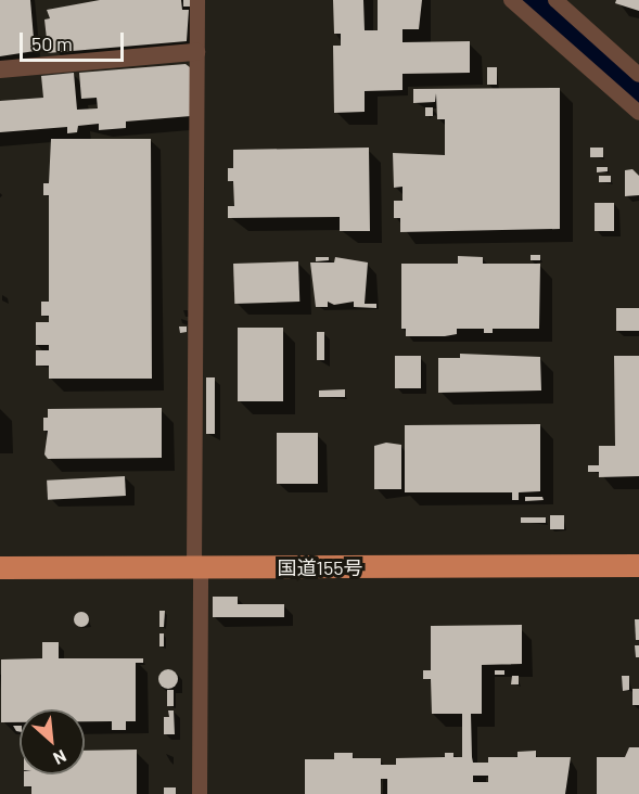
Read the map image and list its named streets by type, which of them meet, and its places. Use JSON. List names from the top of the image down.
{
  "streets": {
    "highway": ["国道155号"]
  },
  "scale_bar": "50 m",
  "north": "bottom right"
}
